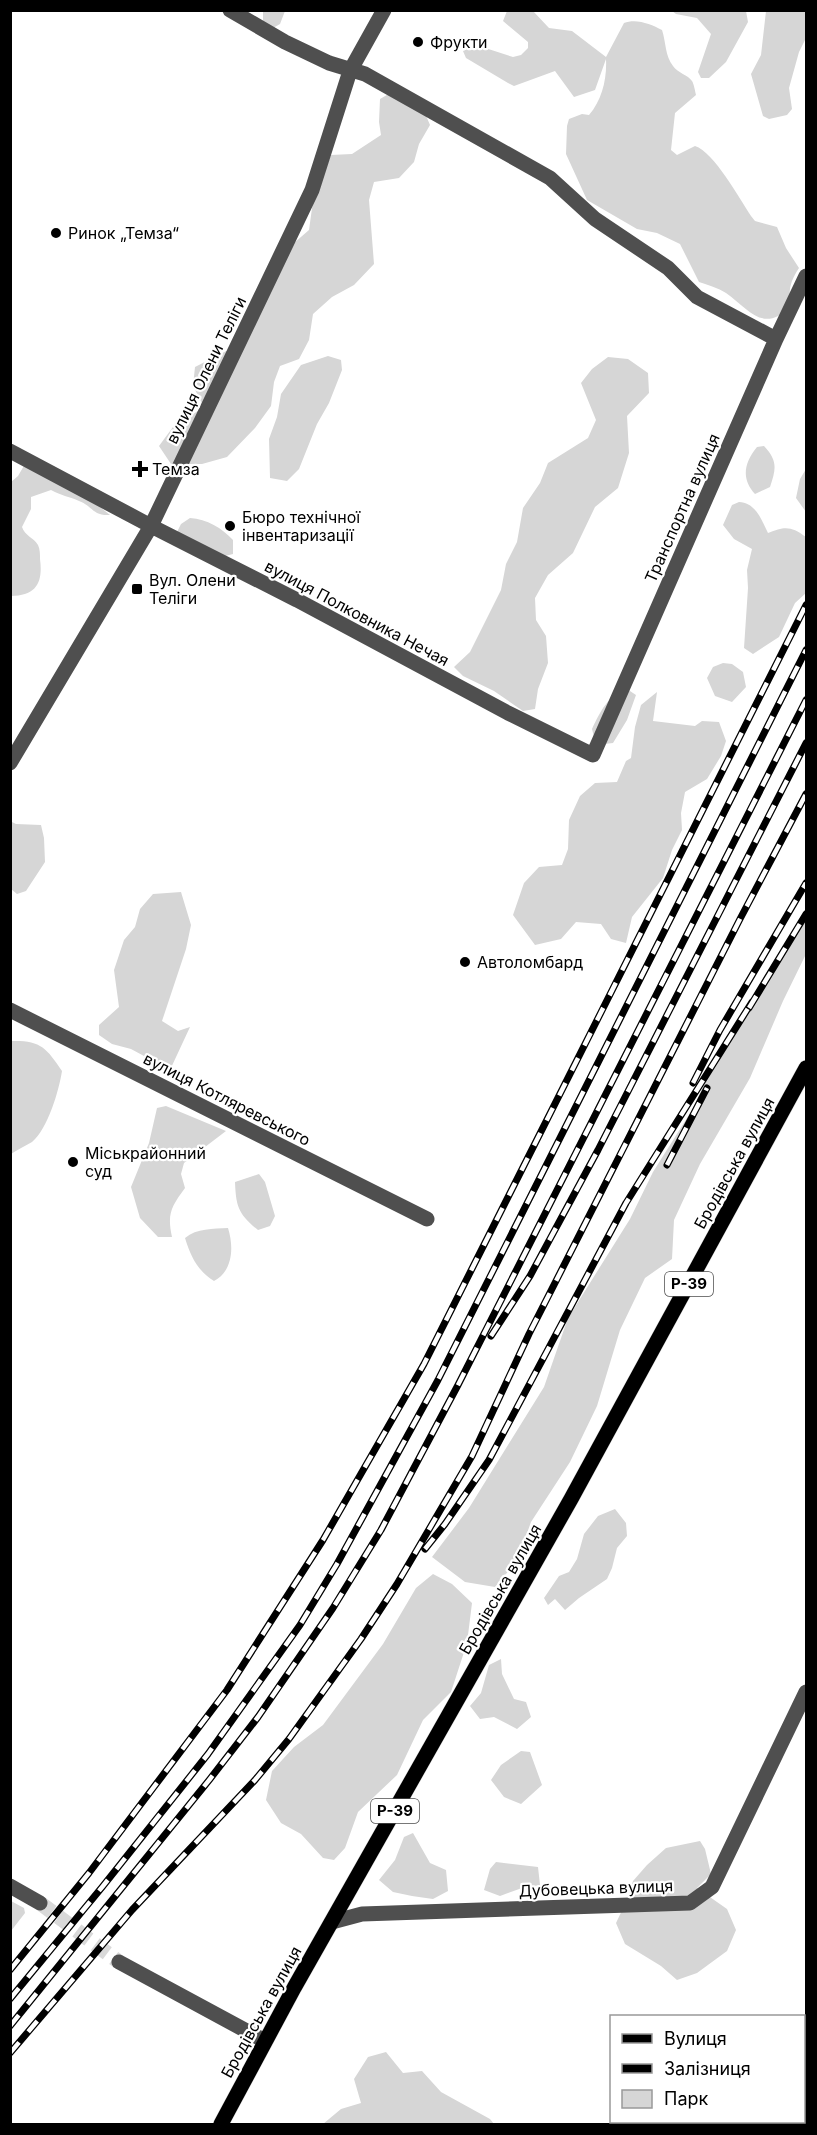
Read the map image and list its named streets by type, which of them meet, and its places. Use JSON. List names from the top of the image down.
{
  "streets": {
    "main road": ["Бродівська вулиця", "Р-39"],
    "street": [
      "вулиця Олени Теліги",
      "Транспортна вулиця",
      "вулиця Полковника Нечая",
      "вулиця Котляревського",
      "Дубовецька вулиця"
    ]
  },
  "crossings": [
    ["вулиця Олени Теліги", "вулиця Полковника Нечая"],
    ["Транспортна вулиця", "вулиця Полковника Нечая"],
    ["Бродівська вулиця", "Дубовецька вулиця"]
  ],
  "places": {
    "other": [
      "Фрукти",
      "Ринок „Темза“",
      "Бюро технічної інвентаризації",
      "Автоломбард",
      "Міськрайонний суд"
    ],
    "health": ["Темза"],
    "transit": ["Вул. Олени Теліги"]
  },
  "legend": ["Вулиця", "Залізниця", "Парк"]
}
